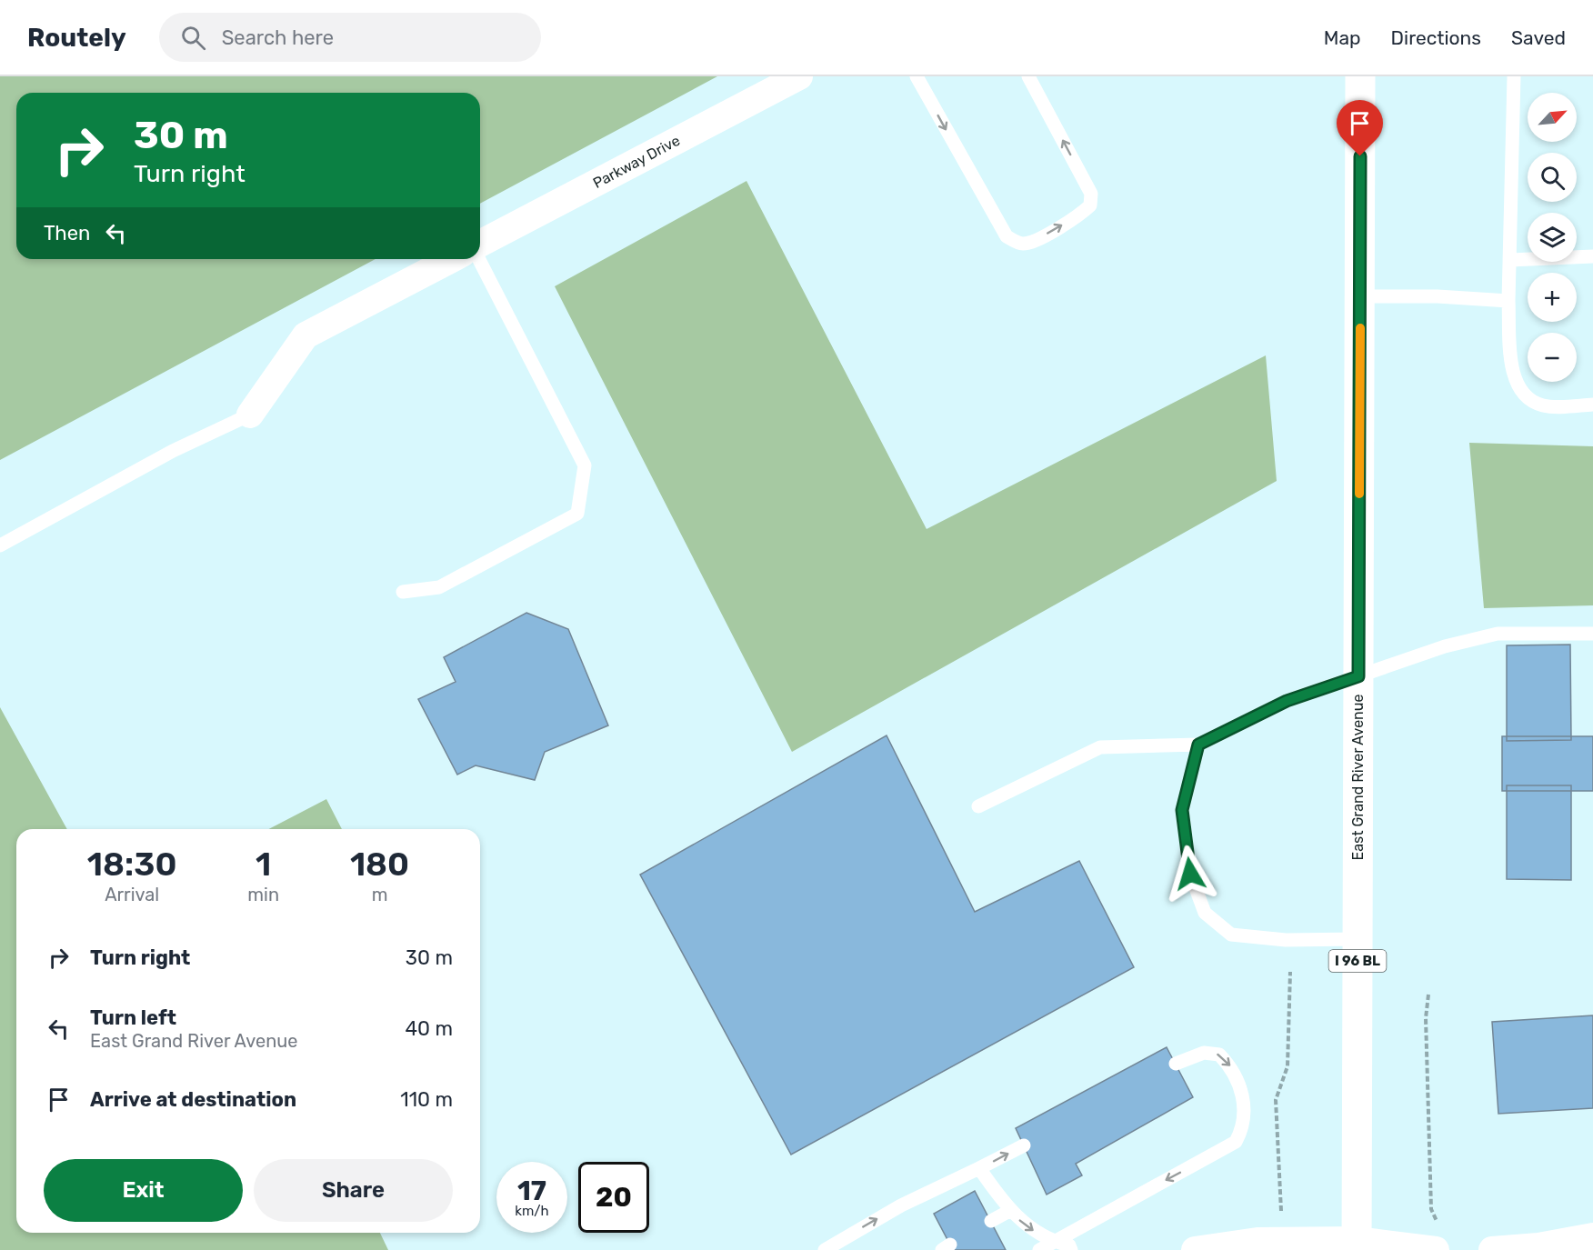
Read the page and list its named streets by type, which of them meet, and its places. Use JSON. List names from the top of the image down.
{
  "streets": {
    "main road": ["East Grand River Avenue", "I 96 BL"],
    "street": ["Parkway Drive"]
  },
  "north": "top right",
  "page": {
    "header": "Routely",
    "search": "Search here",
    "nav": ["Map", "Directions", "Saved"],
    "map_buttons": ["+", "−"],
    "turn": ["30 m", "Turn right"],
    "then": "Then",
    "eta": [
      "18:30",
      "Arrival",
      "1",
      "min",
      "180",
      "m"
    ],
    "list": [
      {
        "name": "Turn right",
        "value": "30 m"
      },
      {
        "name": "Turn left",
        "note": "East Grand River Avenue",
        "value": "40 m"
      },
      {
        "name": "Arrive at destination",
        "value": "110 m"
      }
    ],
    "buttons": ["Exit", "Share"],
    "speed": "17 km/h",
    "limit": "20"
  }
}
